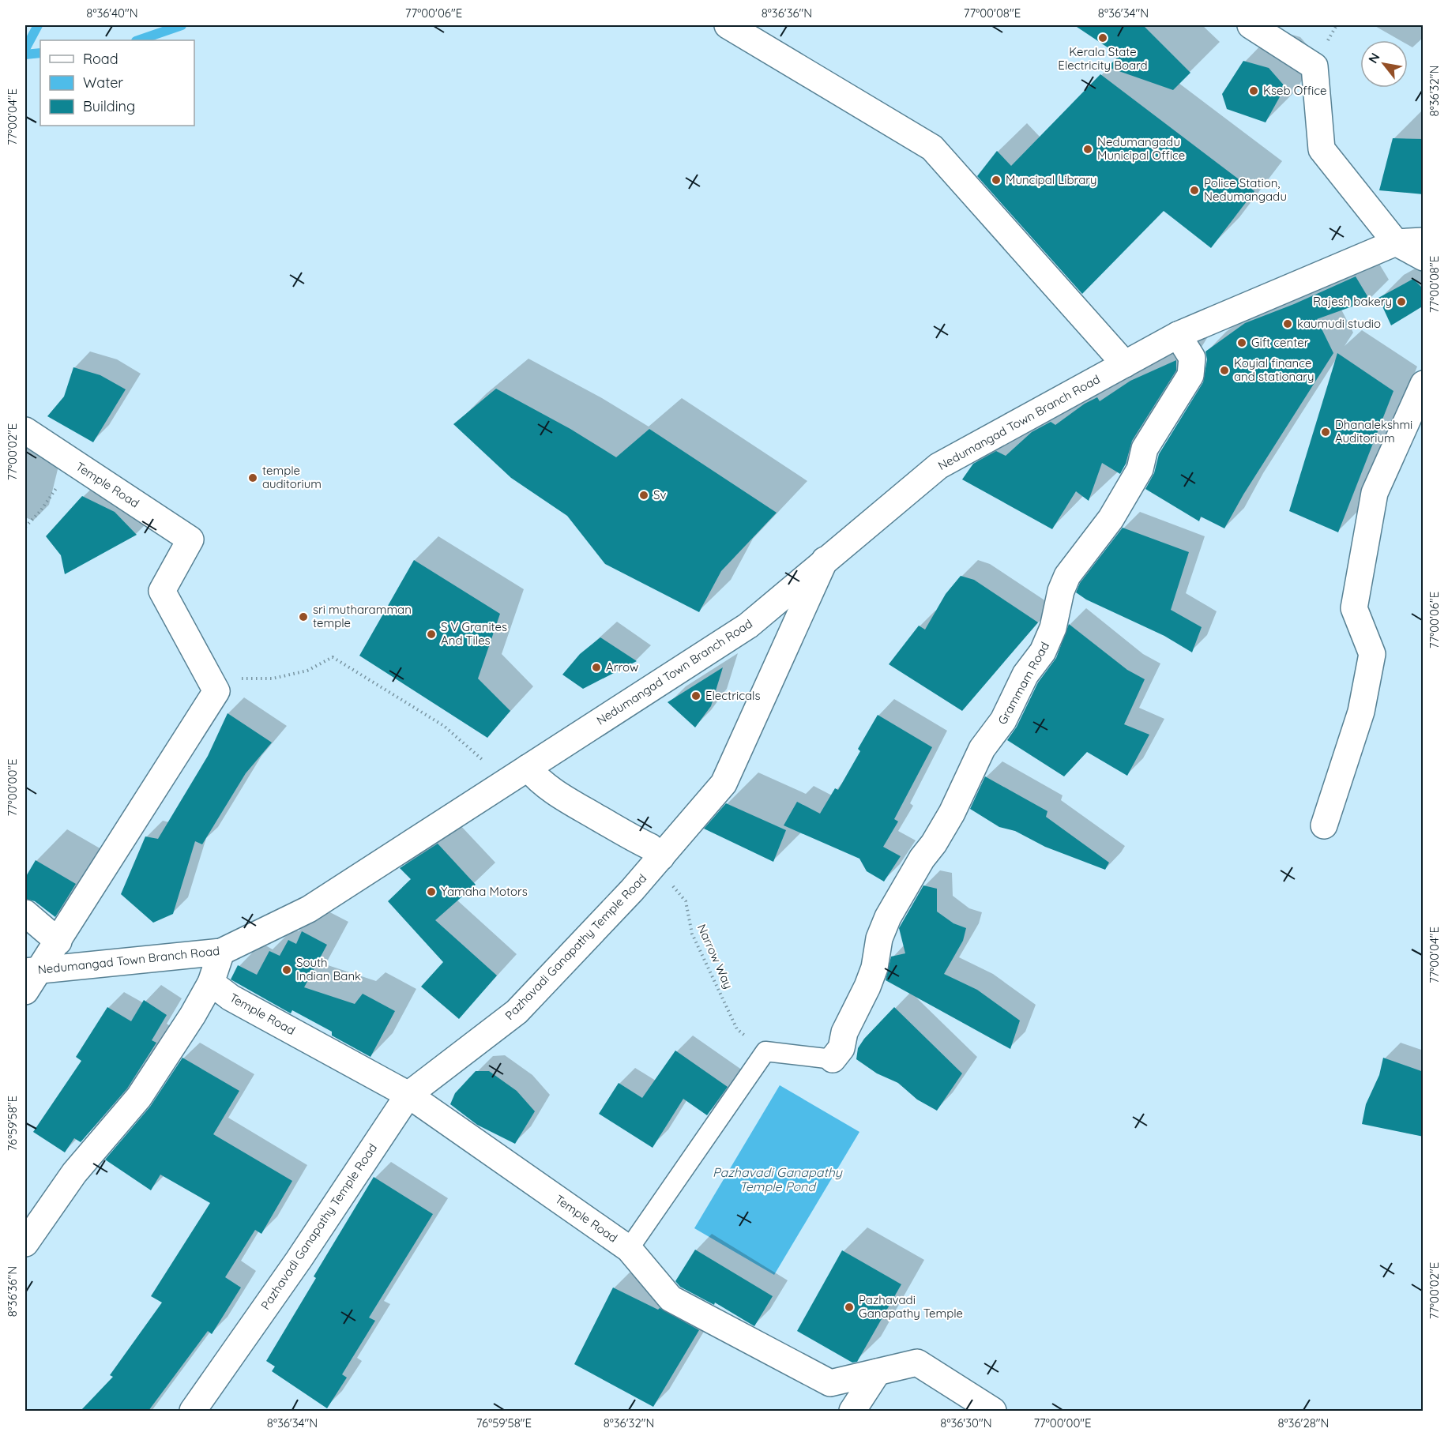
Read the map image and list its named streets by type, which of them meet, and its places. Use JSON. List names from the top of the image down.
{
  "streets": {
    "street": [
      "Nedumangad Town Branch Road",
      "Temple Road",
      "Grammam Road",
      "Pazhavadi Ganapathy Temple Road"
    ],
    "path": ["Narrow Way"]
  },
  "crossings": [
    ["Nedumangad Town Branch Road", "Grammam Road"],
    ["Nedumangad Town Branch Road", "Pazhavadi Ganapathy Temple Road"],
    ["Temple Road", "Pazhavadi Ganapathy Temple Road"],
    ["Pazhavadi Ganapathy Temple Road", "Narrow Way"]
  ],
  "water": ["Pazhavadi Ganapathy Temple Pond"],
  "places": [
    "Kerala State Electricity Board",
    "Kseb Office",
    "Nedumangadu Municipal Office",
    "Muncipal Library",
    "Police Station, Nedumangadu",
    "Rajesh bakery",
    "kaumudi studio",
    "Gift center",
    "Koyial finance and stationary",
    "Dhanalekshmi Auditorium",
    "temple auditorium",
    "Sv",
    "sri mutharamman temple",
    "S V Granites And Tiles",
    "Arrow",
    "Electricals",
    "Yamaha Motors",
    "South Indian Bank",
    "Pazhavadi Ganapathy Temple"
  ],
  "legend": ["Road", "Water", "Building"],
  "north": "top left",
  "coordinates": [
    "8°36'40\"N",
    "77°00'06\"E",
    "8°36'36\"N",
    "77°00'08\"E",
    "8°36'34\"N",
    "8°36'32\"N",
    "77°00'04\"E",
    "77°00'02\"E",
    "77°00'00\"E",
    "76°59'58\"E",
    "8°36'30\"N",
    "8°36'28\"N"
  ]
}
